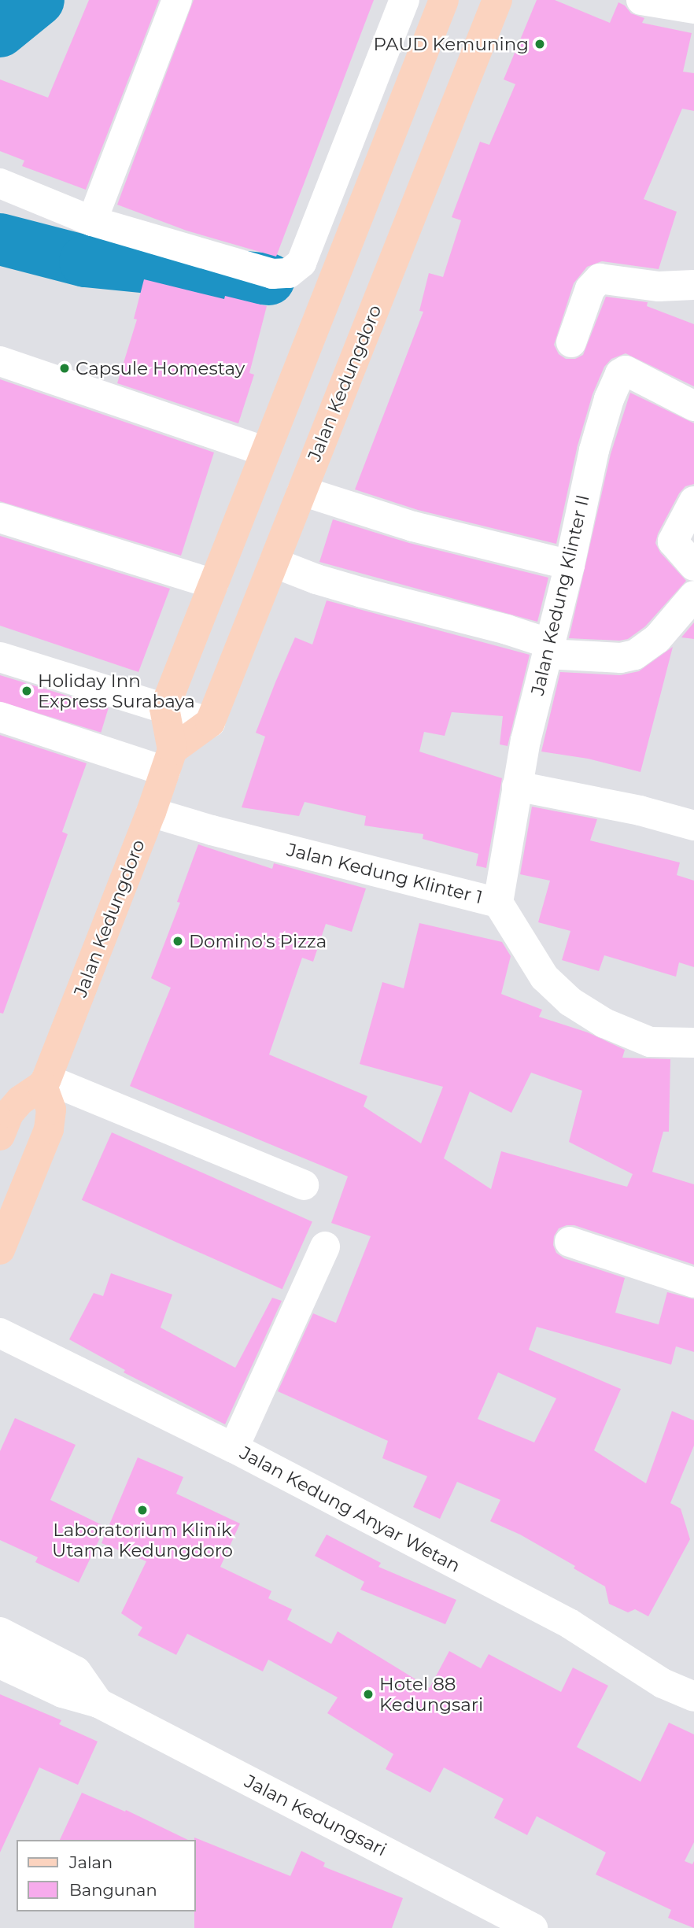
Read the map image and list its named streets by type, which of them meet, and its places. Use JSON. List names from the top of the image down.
{
  "streets": {
    "main road": ["Jalan Kedungdoro"],
    "street": [
      "Jalan Kedung Klinter II",
      "Jalan Kedung Klinter 1",
      "Jalan Kedung Anyar Wetan",
      "Jalan Kedungsari"
    ]
  },
  "crossings": [
    ["Jalan Kedungdoro", "Jalan Kedung Klinter 1"],
    ["Jalan Kedung Klinter II", "Jalan Kedung Klinter 1"]
  ],
  "places": [
    "PAUD Kemuning",
    "Capsule Homestay",
    "Holiday Inn Express Surabaya",
    "Domino's Pizza",
    "Laboratorium Klinik Utama Kedungdoro",
    "Hotel 88 Kedungsari"
  ],
  "legend": ["Jalan", "Bangunan"]
}
